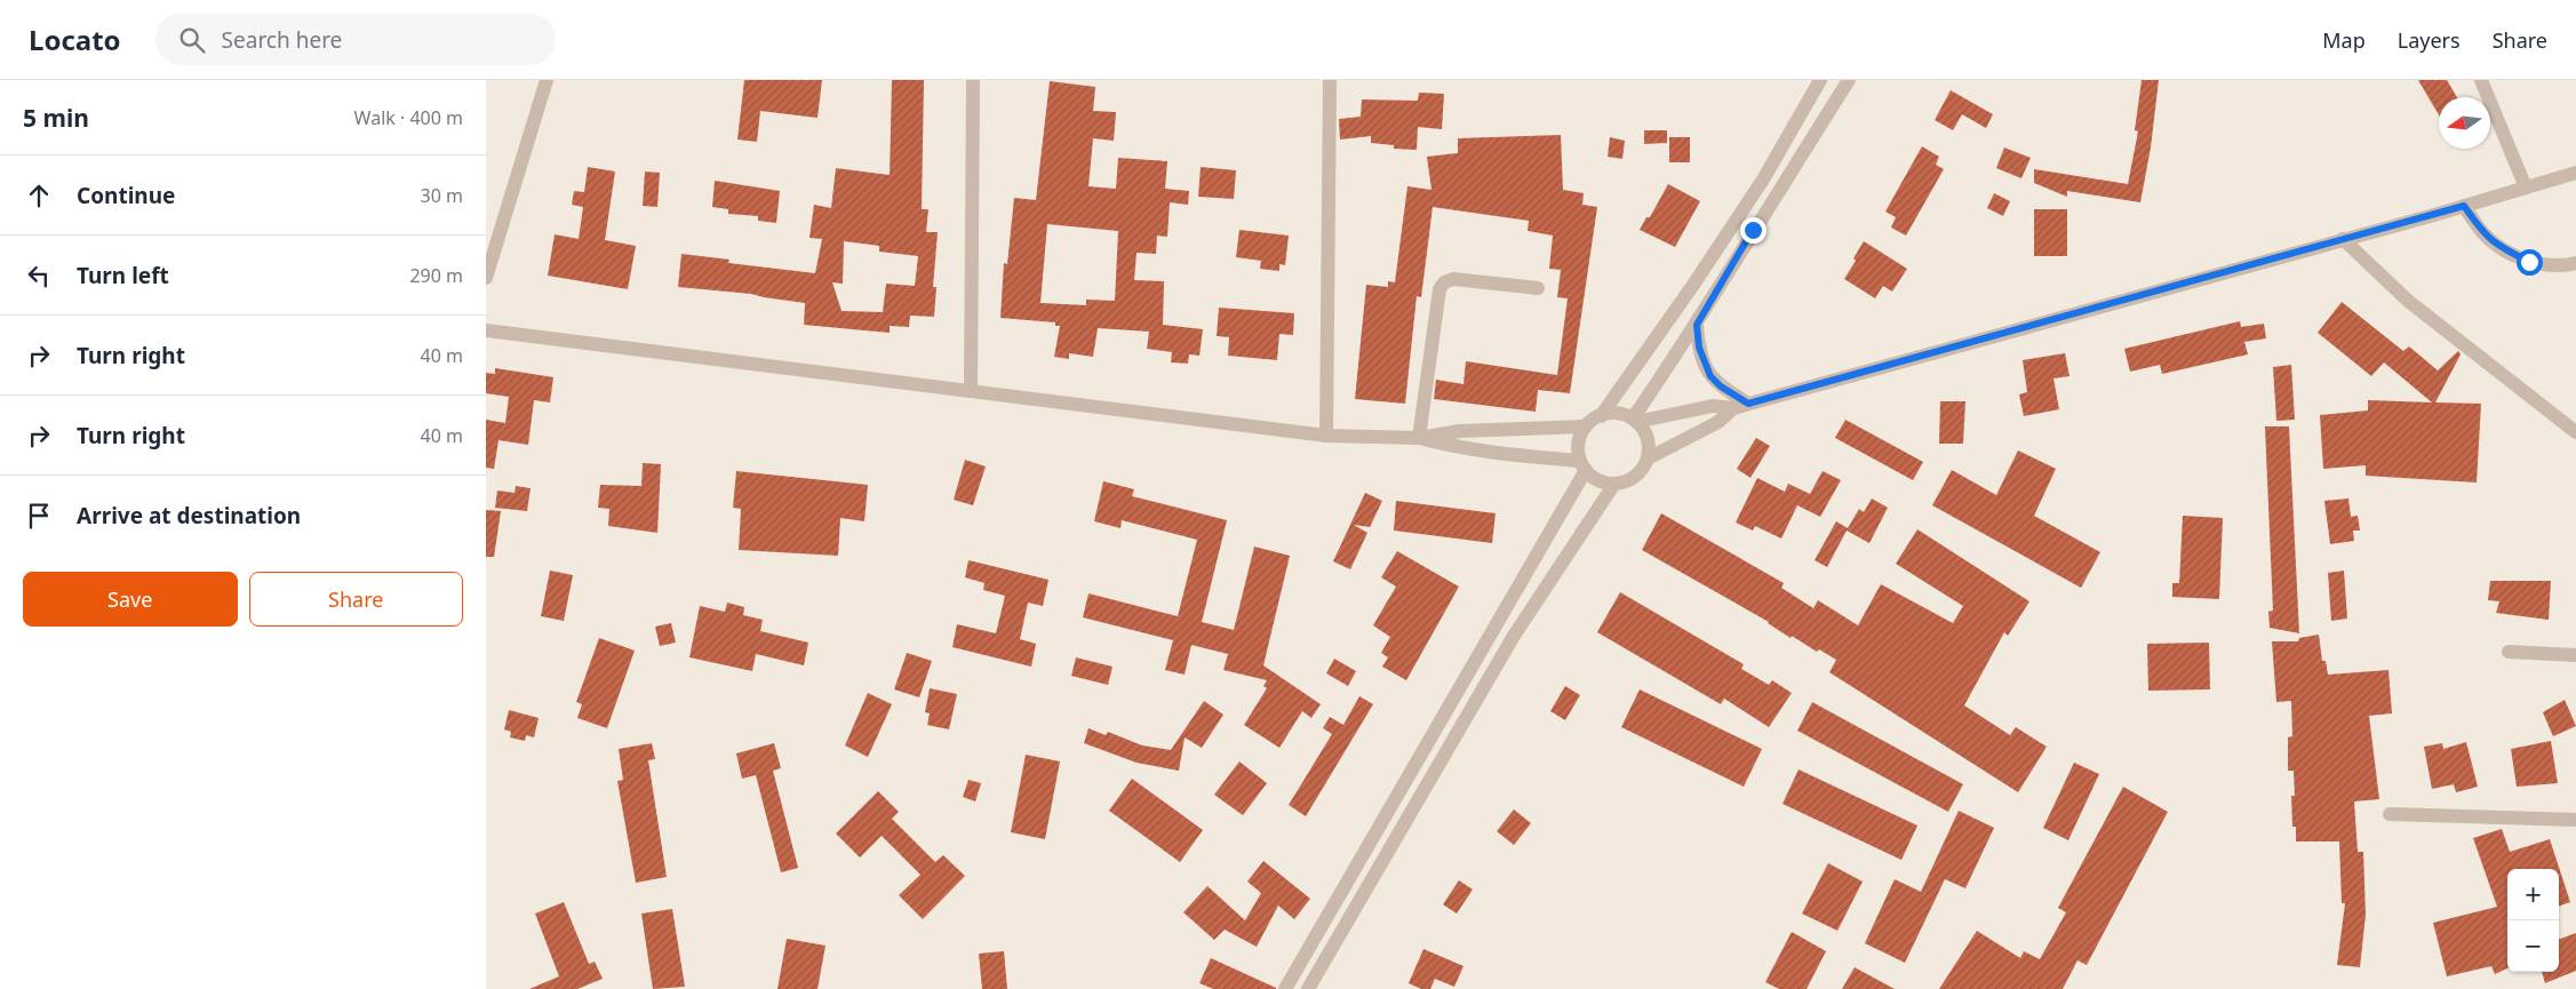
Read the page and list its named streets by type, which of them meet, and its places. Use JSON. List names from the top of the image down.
{
  "north": "left",
  "page": {
    "header": "Locato",
    "search": "Search here",
    "nav": ["Map", "Layers", "Share"],
    "heading": ["5 min", "Walk · 400 m"],
    "list": [
      ["Continue", "30 m"],
      ["Turn left", "290 m"],
      ["Turn right", "40 m"],
      ["Turn right", "40 m"],
      "Arrive at destination"
    ],
    "buttons": ["Save", "Share"],
    "map_buttons": ["+", "−"]
  }
}
